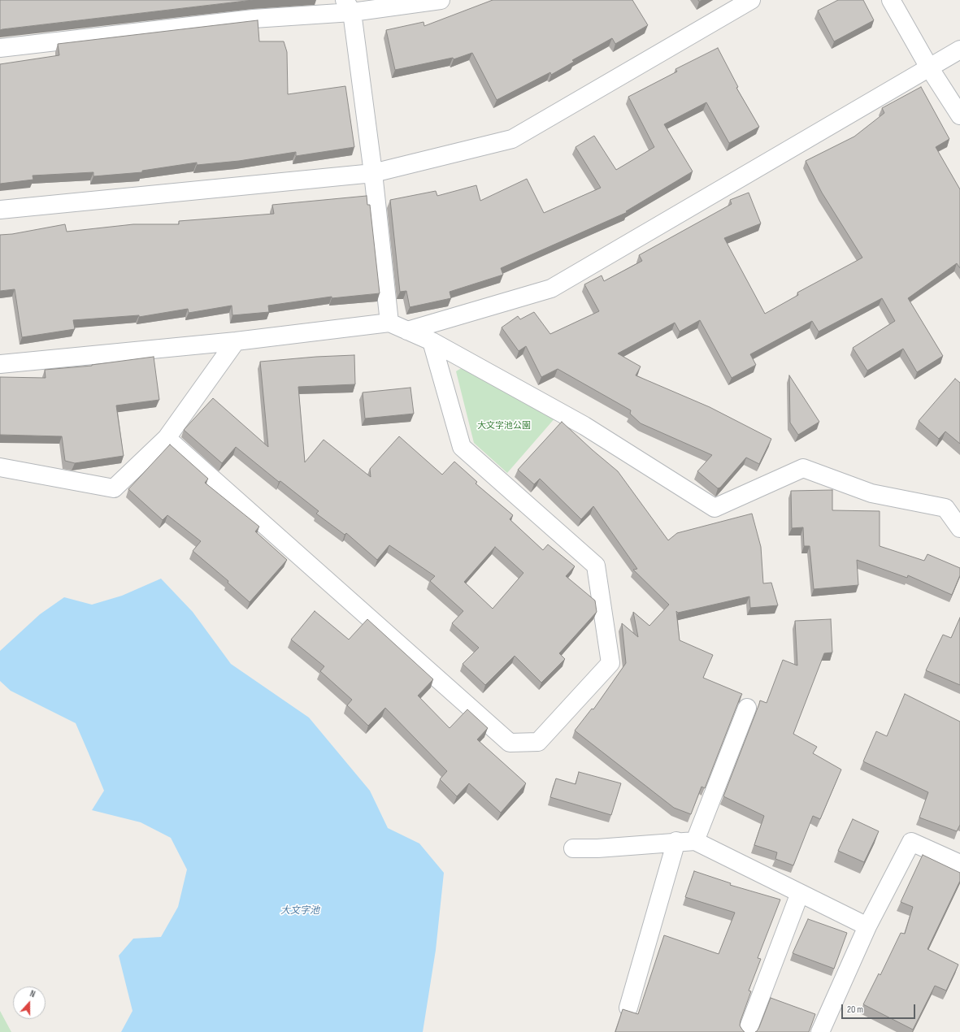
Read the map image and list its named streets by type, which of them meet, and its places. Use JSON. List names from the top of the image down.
{
  "water": ["大文字池"],
  "parks": ["大文字池公園"],
  "scale_bar": "20 m",
  "north": "top"
}
